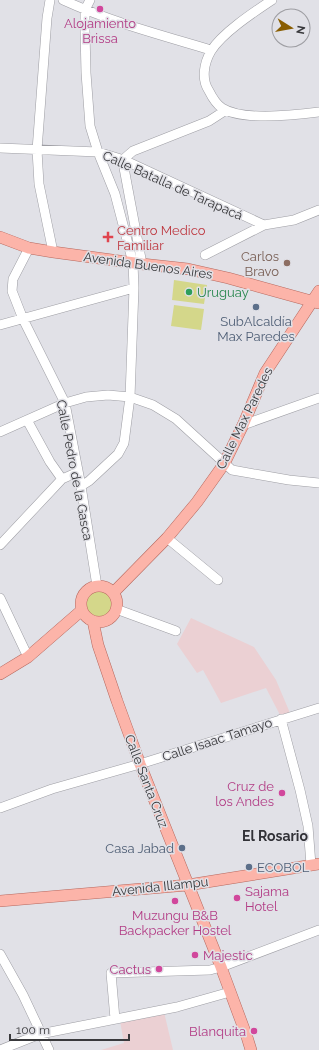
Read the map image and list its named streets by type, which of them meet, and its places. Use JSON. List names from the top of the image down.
{
  "streets": {
    "main road": [
      "Avenida Buenos Aires",
      "Calle Max Paredes",
      "Calle Santa Cruz",
      "Avenida Illampu"
    ],
    "street": ["Calle Batalla de Tarapacá", "Calle Pedro de la Gasca", "Calle Isaac Tamayo"]
  },
  "crossings": [
    ["Avenida Buenos Aires", "Calle Max Paredes"],
    ["Avenida Buenos Aires", "Calle Pedro de la Gasca"],
    ["Calle Max Paredes", "Calle Pedro de la Gasca"],
    ["Calle Max Paredes", "Calle Santa Cruz"],
    ["Calle Pedro de la Gasca", "Calle Santa Cruz"],
    ["Calle Isaac Tamayo", "Calle Santa Cruz"],
    ["Calle Santa Cruz", "Avenida Illampu"]
  ],
  "districts": ["El Rosario"],
  "places": {
    "other": [
      "Alojamiento Brissa",
      "Carlos Bravo",
      "Uruguay",
      "SubAlcaldía Max Paredes",
      "Cruz de los Andes",
      "Casa Jabad",
      "ECOBOL",
      "Sajama Hotel",
      "Muzungu B&B Backpacker Hostel",
      "Majestic",
      "Cactus",
      "Blanquita"
    ],
    "health": ["Centro Medico Familiar"]
  },
  "scale_bar": "100 m",
  "north": "right"
}
